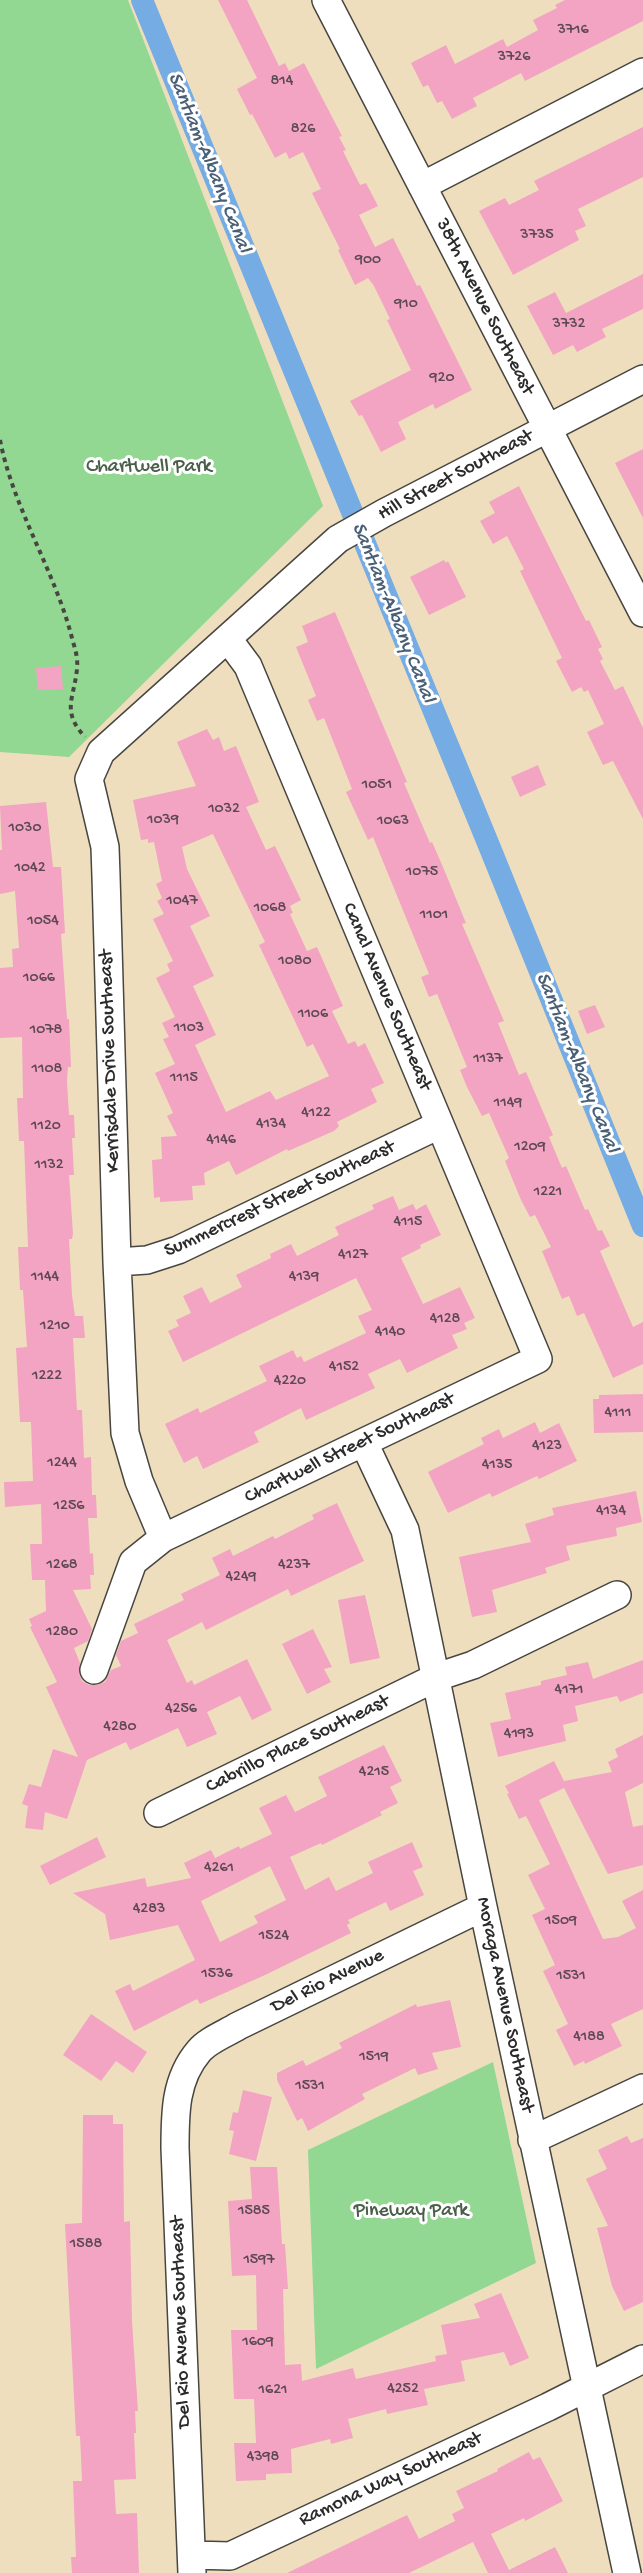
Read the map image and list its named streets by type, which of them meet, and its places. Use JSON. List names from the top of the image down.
{
  "streets": {
    "street": [
      "38th Avenue Southeast",
      "Hill Street Southeast",
      "Canal Avenue Southeast",
      "Kerrisdale Drive Southeast",
      "Summercrest Street Southeast",
      "Chartwell Street Southeast",
      "Cabrillo Place Southeast",
      "Del Rio Avenue",
      "Moraga Avenue Southeast",
      "Del Rio Avenue Southeast",
      "Ramona Way Southeast"
    ]
  },
  "crossings": [
    ["38th Avenue Southeast", "Hill Street Southeast"],
    ["Hill Street Southeast", "Canal Avenue Southeast"],
    ["Hill Street Southeast", "Kerrisdale Drive Southeast"],
    ["Canal Avenue Southeast", "Kerrisdale Drive Southeast"],
    ["Canal Avenue Southeast", "Summercrest Street Southeast"],
    ["Canal Avenue Southeast", "Chartwell Street Southeast"],
    ["Kerrisdale Drive Southeast", "Summercrest Street Southeast"],
    ["Kerrisdale Drive Southeast", "Chartwell Street Southeast"],
    ["Chartwell Street Southeast", "Moraga Avenue Southeast"],
    ["Cabrillo Place Southeast", "Moraga Avenue Southeast"],
    ["Del Rio Avenue", "Moraga Avenue Southeast"],
    ["Del Rio Avenue", "Del Rio Avenue Southeast"],
    ["Moraga Avenue Southeast", "Ramona Way Southeast"],
    ["Del Rio Avenue Southeast", "Ramona Way Southeast"]
  ],
  "water": ["Santiam-Albany Canal"],
  "parks": ["Chartwell Park", "Pineway Park"],
  "house_numbers": [
    "3716",
    "3726",
    "814",
    "826",
    "3735",
    "900",
    "910",
    "3732",
    "920",
    "1051",
    "1032",
    "1039",
    "1063",
    "1030",
    "1042",
    "1075",
    "1047",
    "1068",
    "1101",
    "1054",
    "1080",
    "1066",
    "1106",
    "1103",
    "1078",
    "1137",
    "1108",
    "1115",
    "1149",
    "4122",
    "4134",
    "1120",
    "4146",
    "1209",
    "1132",
    "1221",
    "4115",
    "4127",
    "1144",
    "4139",
    "4128",
    "1210",
    "4140",
    "4152",
    "1222",
    "4220",
    "4111",
    "4123",
    "1244",
    "4135",
    "1256",
    "4134",
    "1268",
    "4237",
    "4249",
    "1280",
    "4171",
    "4256",
    "4280",
    "4193",
    "4215",
    "4261",
    "4283",
    "1509",
    "1524",
    "1536",
    "1531",
    "4188",
    "1519",
    "1531",
    "1585",
    "1588",
    "1597",
    "1609",
    "4252",
    "1621",
    "4398"
  ]
}
